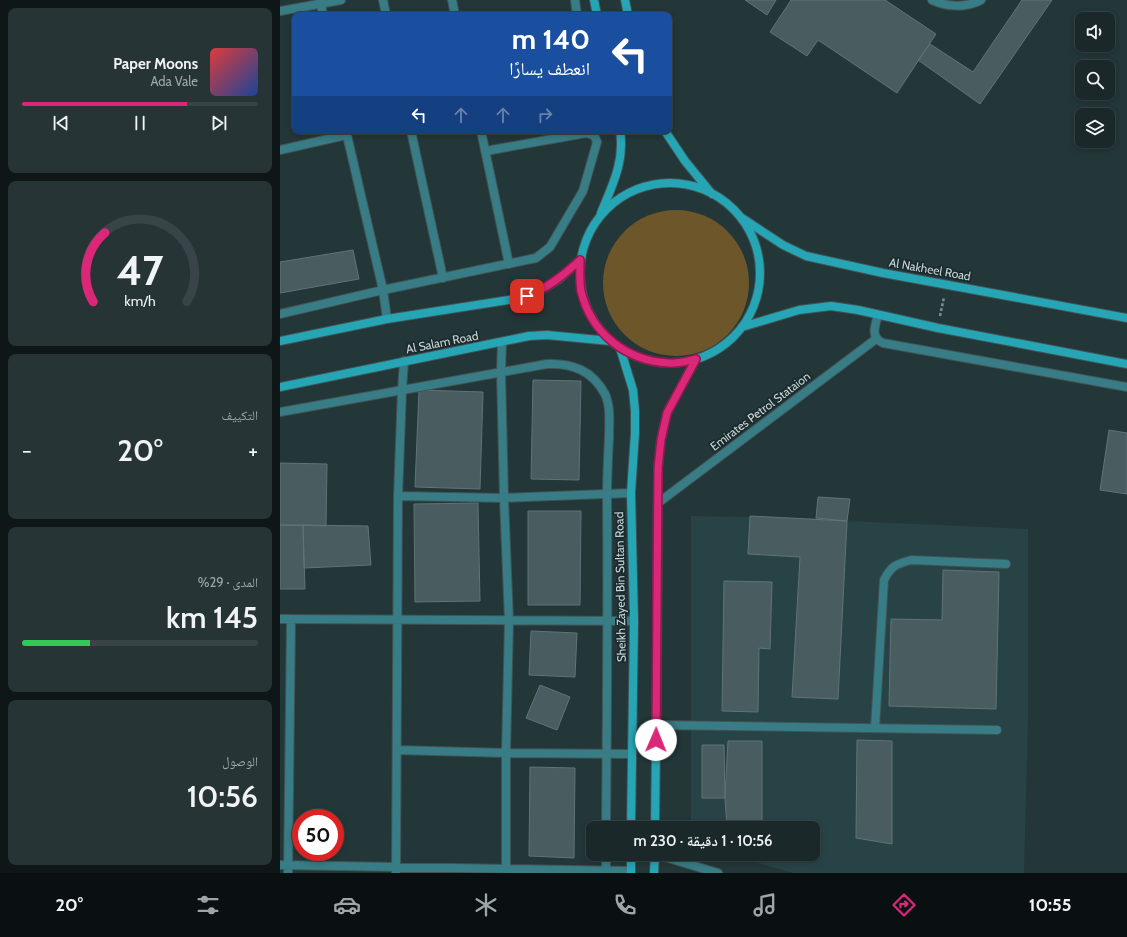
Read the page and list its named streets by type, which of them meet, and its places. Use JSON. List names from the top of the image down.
{
  "streets": {
    "main road": ["Al Nakheel Road", "Al Salam Road", "Sheikh Zayed Bin Sultan Road"],
    "street": ["Emirates Petrol Stataion"]
  },
  "page": {
    "turn": ["140 m", "انعطف يسارًا"],
    "song": ["Paper Moons", "Ada Vale"],
    "tile": [
      "التكييف",
      ["المدى · 29%", "145 km"],
      ["الوصول", "10:56"]
    ],
    "heat": ["−", "20°", "+"],
    "limit": "50",
    "trip": "10:56 · 1 دقيقة · 230 m",
    "tabs": ["10:55", "20°"],
    "gauge": ["47", "km/h"]
  }
}
